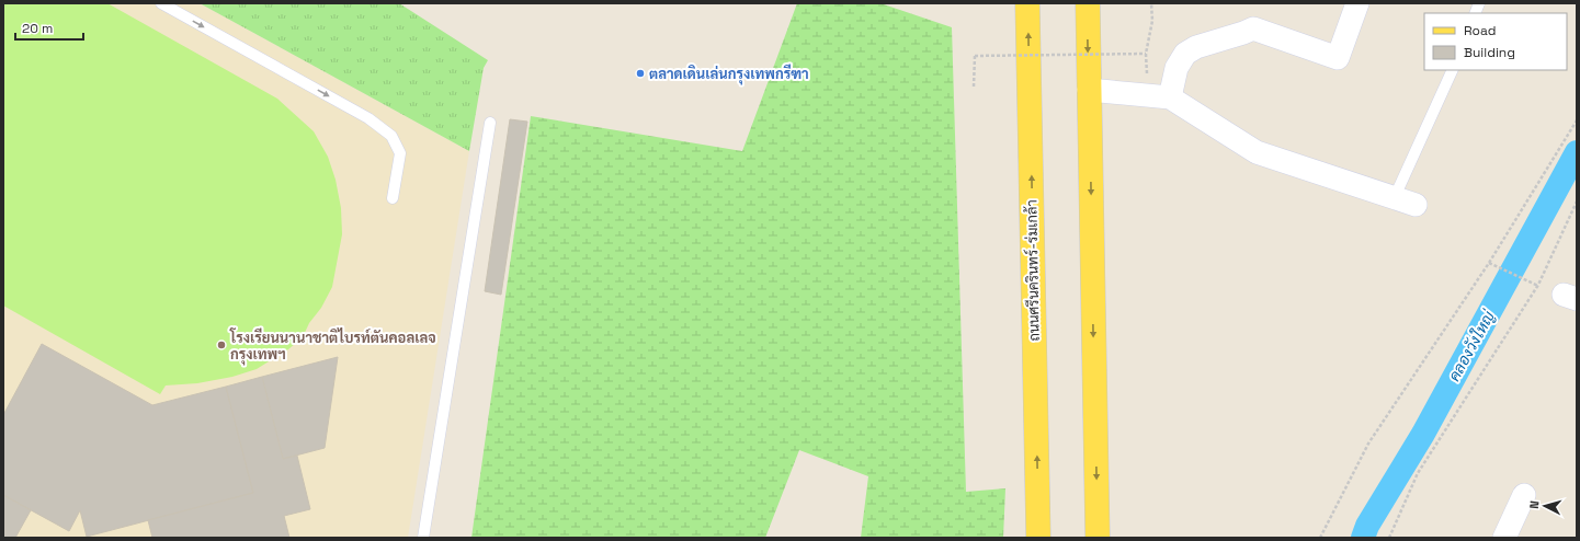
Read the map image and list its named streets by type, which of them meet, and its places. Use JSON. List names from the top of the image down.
{
  "streets": {
    "main road": ["ถนนศรีนครินทร์-ร่มเกล้า"]
  },
  "water": ["คลองวังใหญ่"],
  "places": ["ตลาดเดินเล่นกรุงเทพกรีฑา", "โรงเรียนนานาชาติไบรท์ตันคอลเลจ กรุงเทพฯ"],
  "legend": ["Road", "Building"],
  "scale_bar": "20 m",
  "north": "left"
}
